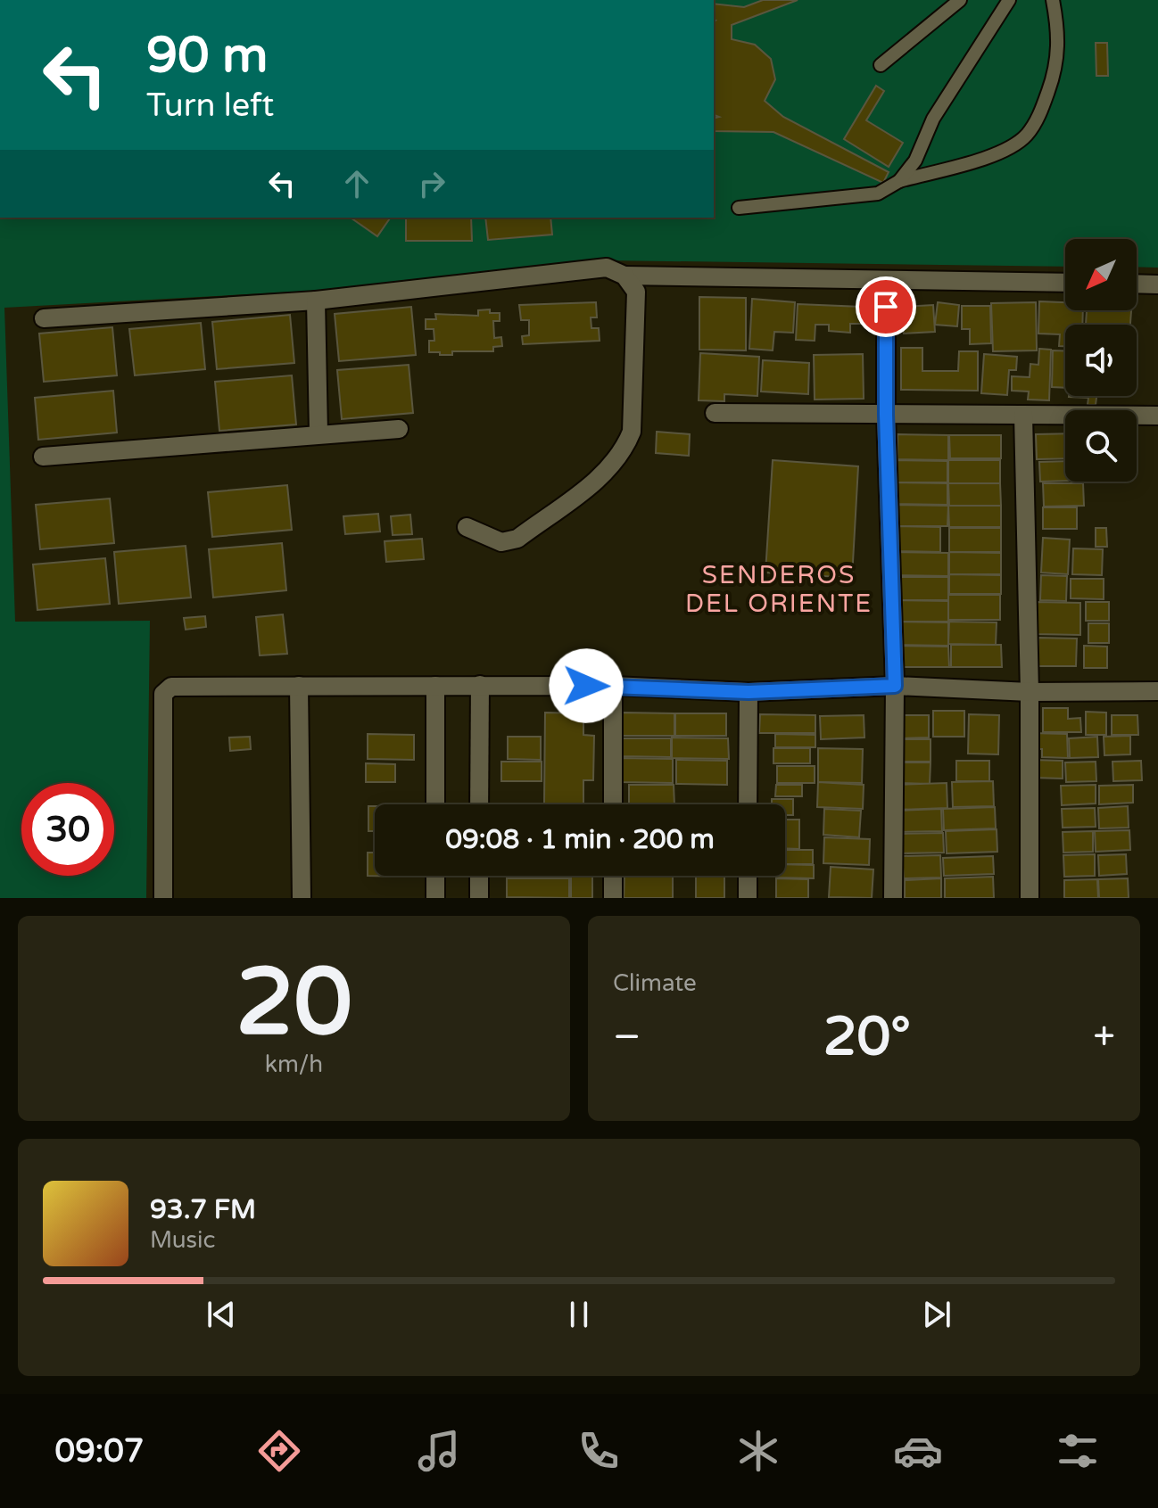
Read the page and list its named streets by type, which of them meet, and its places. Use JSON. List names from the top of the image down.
{
  "districts": ["SENDEROS DEL ORIENTE"],
  "north": "bottom left",
  "page": {
    "turn": ["90 m", "Turn left"],
    "limit": "30",
    "trip": "09:08 · 1 min · 200 m",
    "tile": [
      ["20", "km/h"],
      "Climate"
    ],
    "heat": ["−", "20°", "+"],
    "song": ["93.7 FM", "Music"],
    "tabs": "09:07"
  }
}
